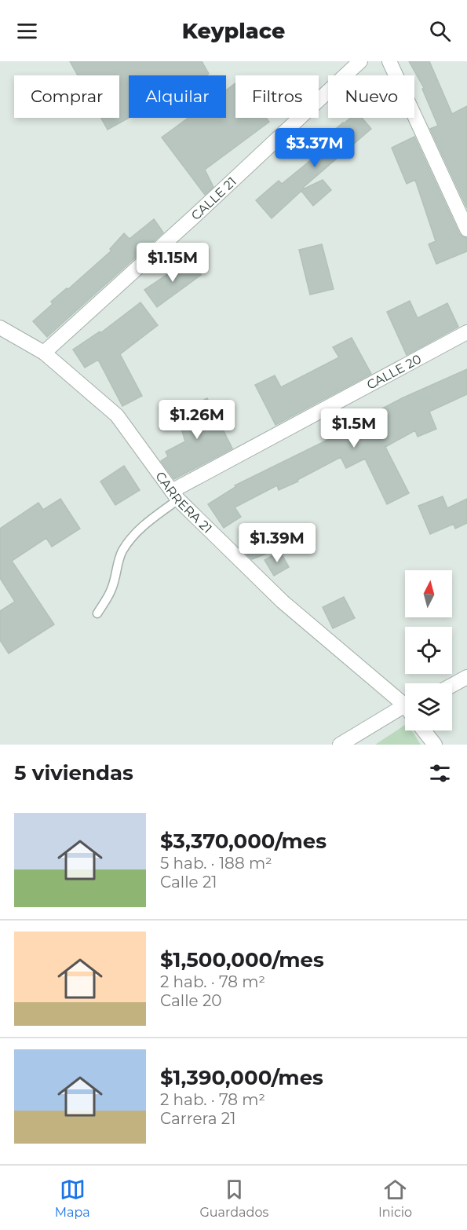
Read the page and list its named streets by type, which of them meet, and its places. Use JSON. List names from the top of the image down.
{
  "streets": {
    "street": ["CALLE 21", "CALLE 20", "CARRERA 21"]
  },
  "crossings": [
    ["CALLE 21", "CARRERA 21"],
    ["CALLE 20", "CARRERA 21"]
  ],
  "north": "top",
  "page": {
    "header": "Keyplace",
    "chip": [
      "Comprar",
      "Alquilar",
      "Filtros",
      "Nuevo"
    ],
    "price": [
      "$3.37M",
      "$1.15M",
      "$1.26M",
      "$1.5M",
      "$1.39M"
    ],
    "heading": "5 viviendas",
    "list": [
      {
        "name": "$3,370,000/mes",
        "note": "5 hab. · 188 m² · Calle 21"
      },
      {
        "name": "$1,500,000/mes",
        "note": "2 hab. · 78 m² · Calle 20"
      },
      {
        "name": "$1,390,000/mes",
        "note": "2 hab. · 78 m² · Carrera 21"
      }
    ],
    "tabs": ["Mapa", "Guardados", "Inicio"]
  }
}
